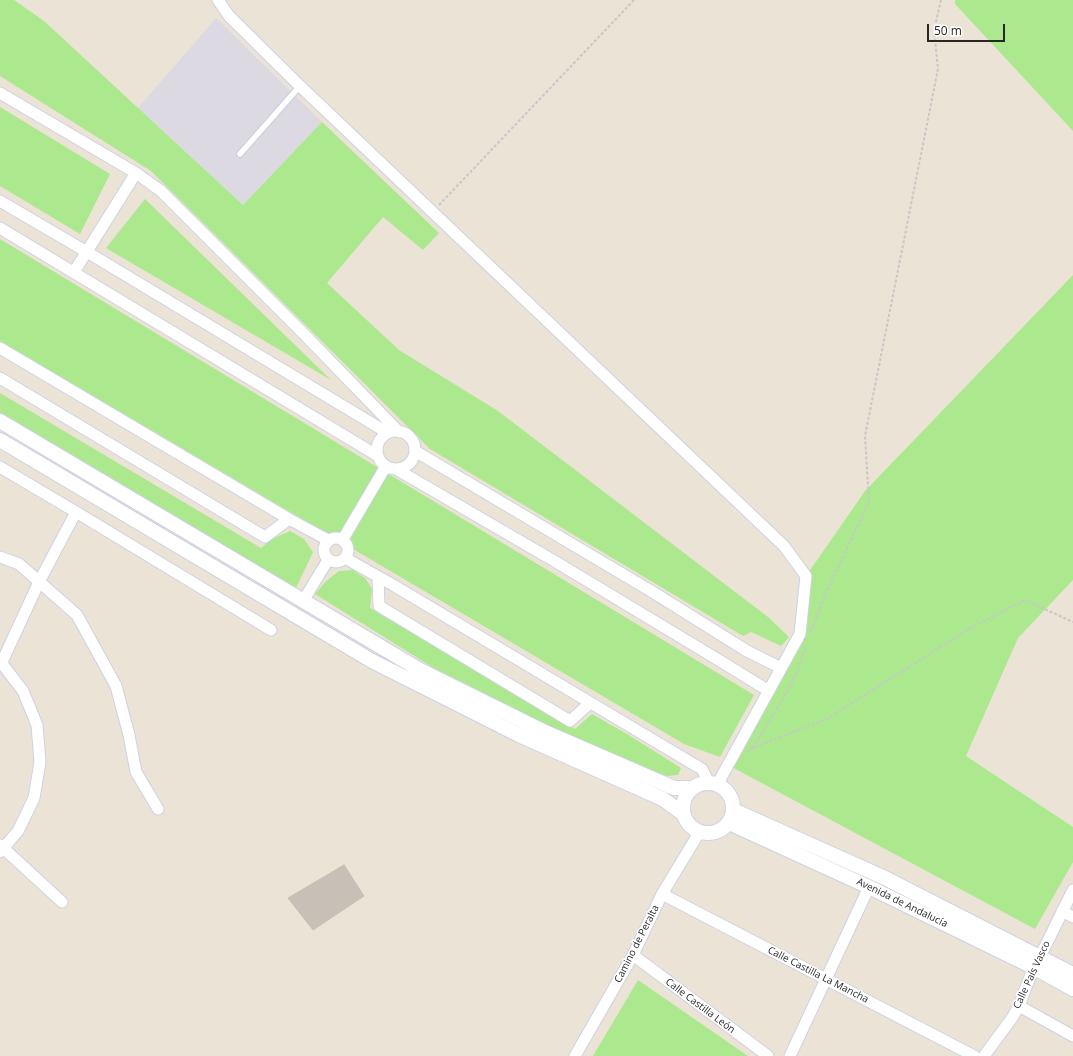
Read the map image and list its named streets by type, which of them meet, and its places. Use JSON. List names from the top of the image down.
{
  "streets": {
    "street": [
      "Avenida de Andalucía",
      "Camino de Peralta",
      "Calle Castilla La Mancha",
      "Calle País Vasco",
      "Calle Castilla León"
    ]
  },
  "crossings": [
    ["Avenida de Andalucía", "Camino de Peralta"],
    ["Avenida de Andalucía", "Calle País Vasco"],
    ["Camino de Peralta", "Calle Castilla La Mancha"],
    ["Camino de Peralta", "Calle Castilla León"]
  ],
  "scale_bar": "50 m"
}
